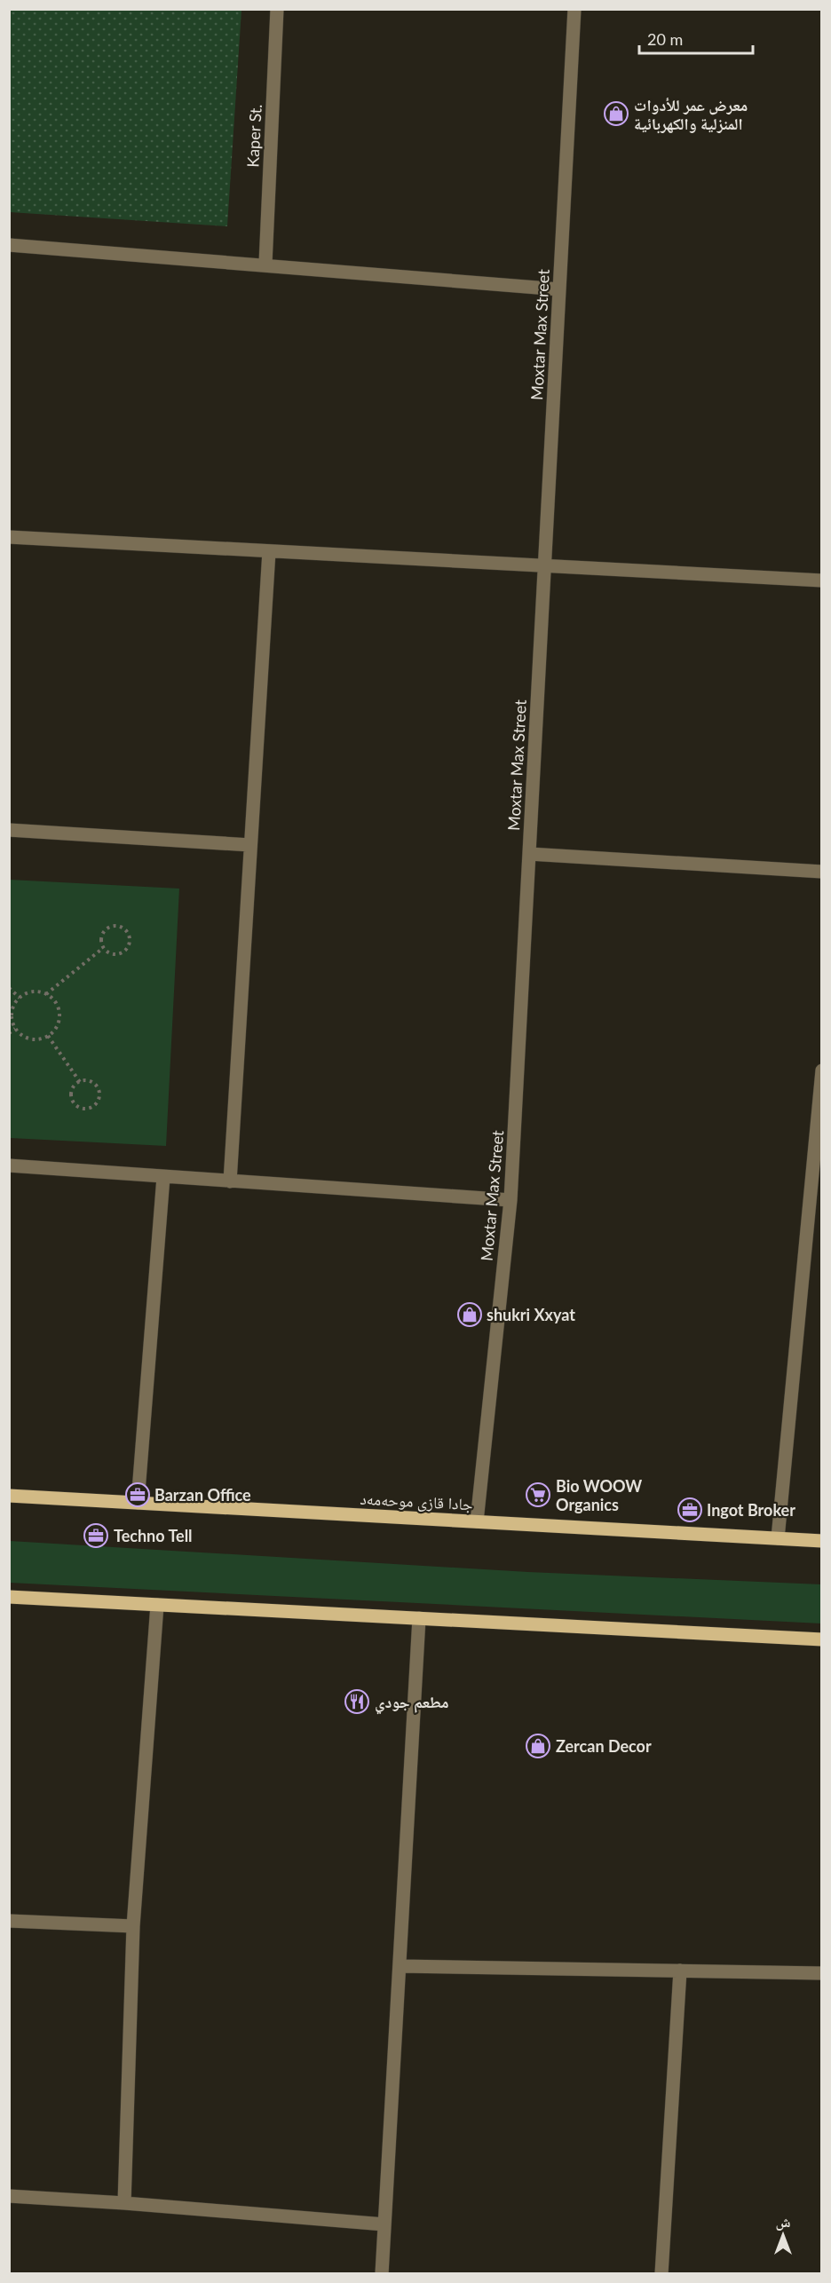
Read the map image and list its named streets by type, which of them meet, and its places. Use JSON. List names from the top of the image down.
{
  "streets": {
    "main road": ["جادا قازی موحەمەد"],
    "street": ["Kaper St.", "Moxtar Max Street"]
  },
  "crossings": [
    ["Moxtar Max Street", "جادا قازی موحەمەد"]
  ],
  "places": {
    "shop": ["معرض عمر للأدوات المنزلية والكهربائية", "shukri Xxyat", "Zercan Decor"],
    "office": ["Barzan Office", "Ingot Broker", "Techno Tell"],
    "supermarket": ["Bio WOOW Organics"],
    "restaurant": ["مطعم جودي"]
  },
  "scale_bar": "20 m",
  "north": "top"
}
